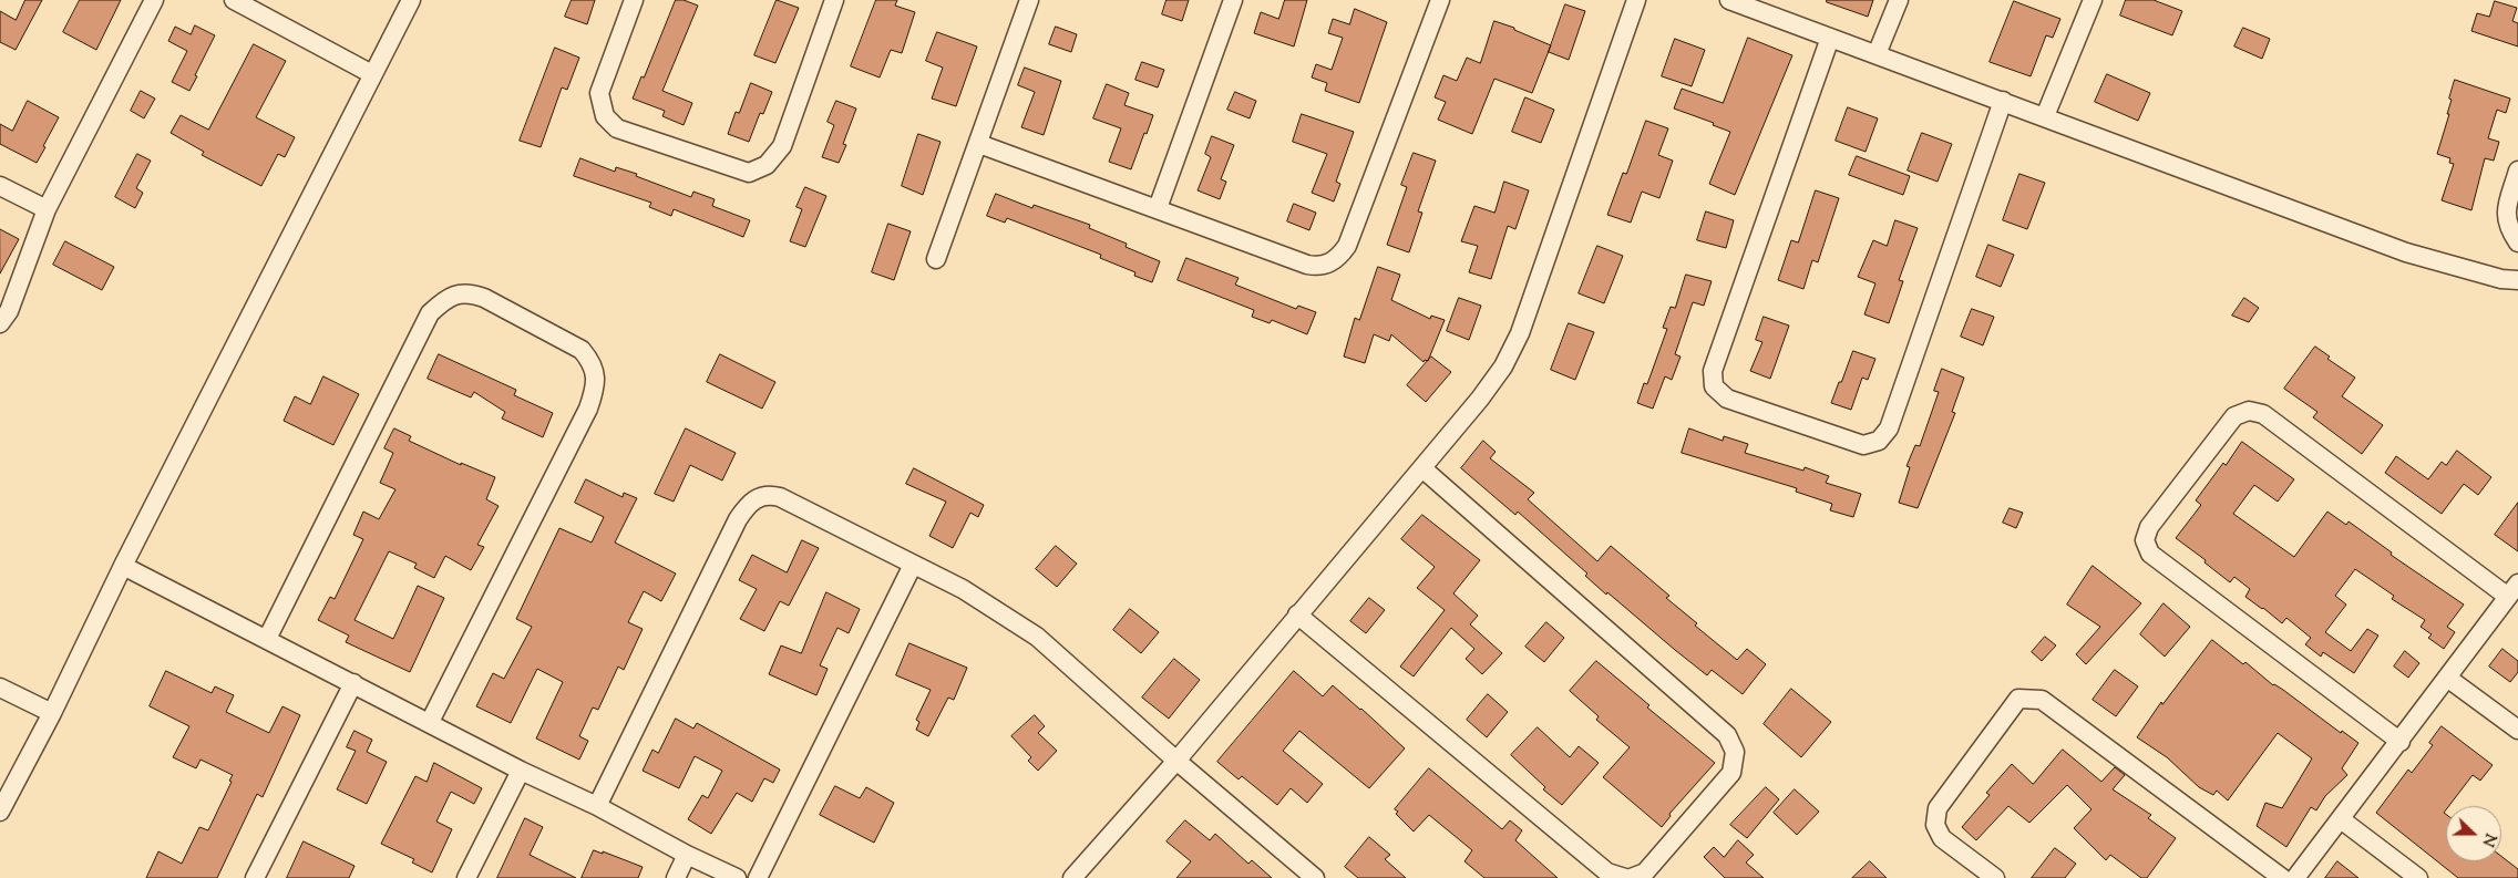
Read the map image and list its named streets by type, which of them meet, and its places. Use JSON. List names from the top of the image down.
{
  "north": "right"
}
